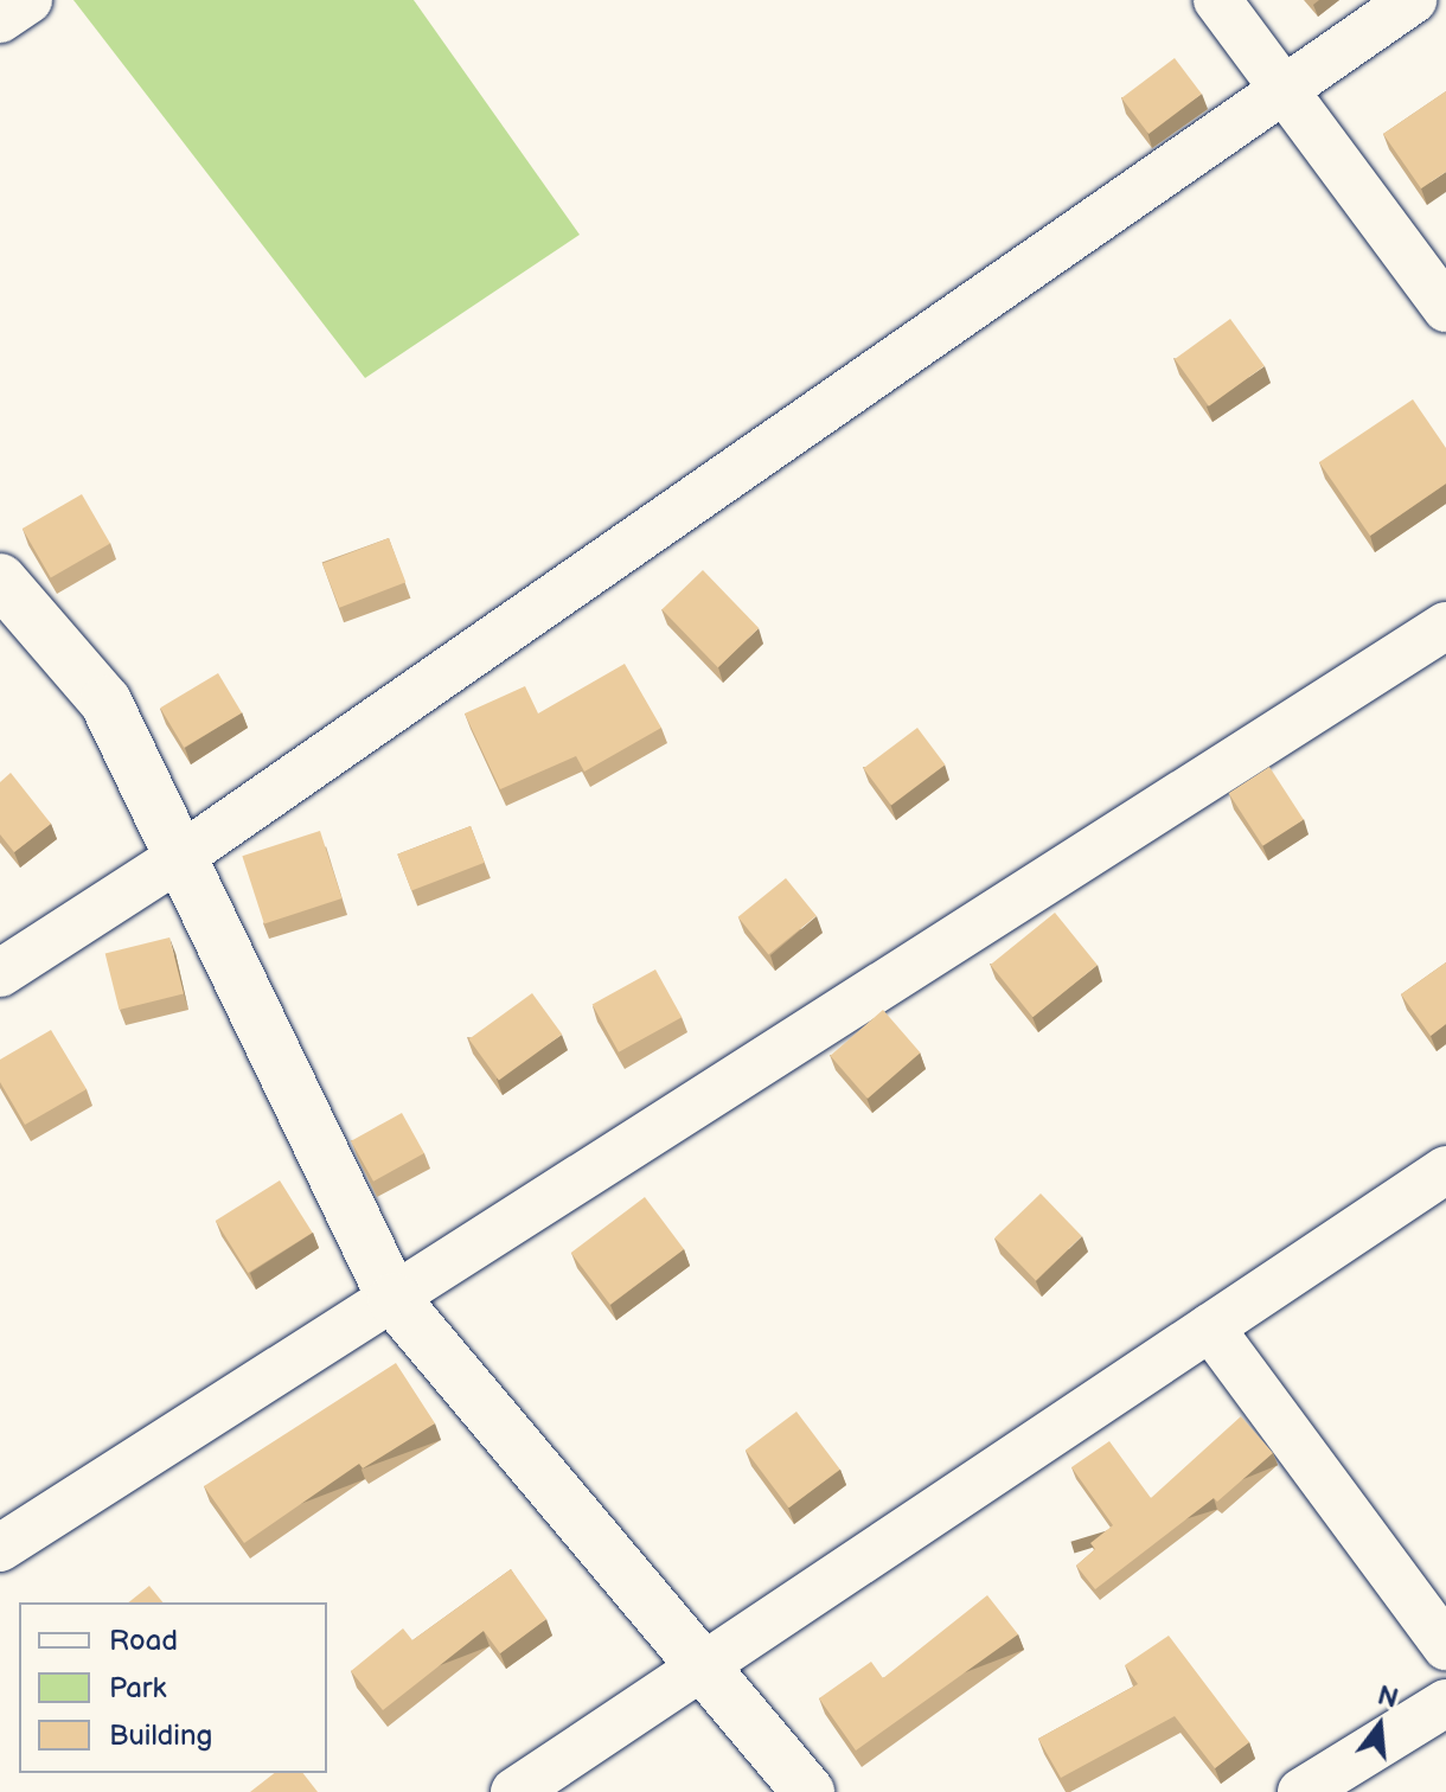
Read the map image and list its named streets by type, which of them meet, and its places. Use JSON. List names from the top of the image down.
{
  "legend": ["Road", "Park", "Building"],
  "north": "top"
}
